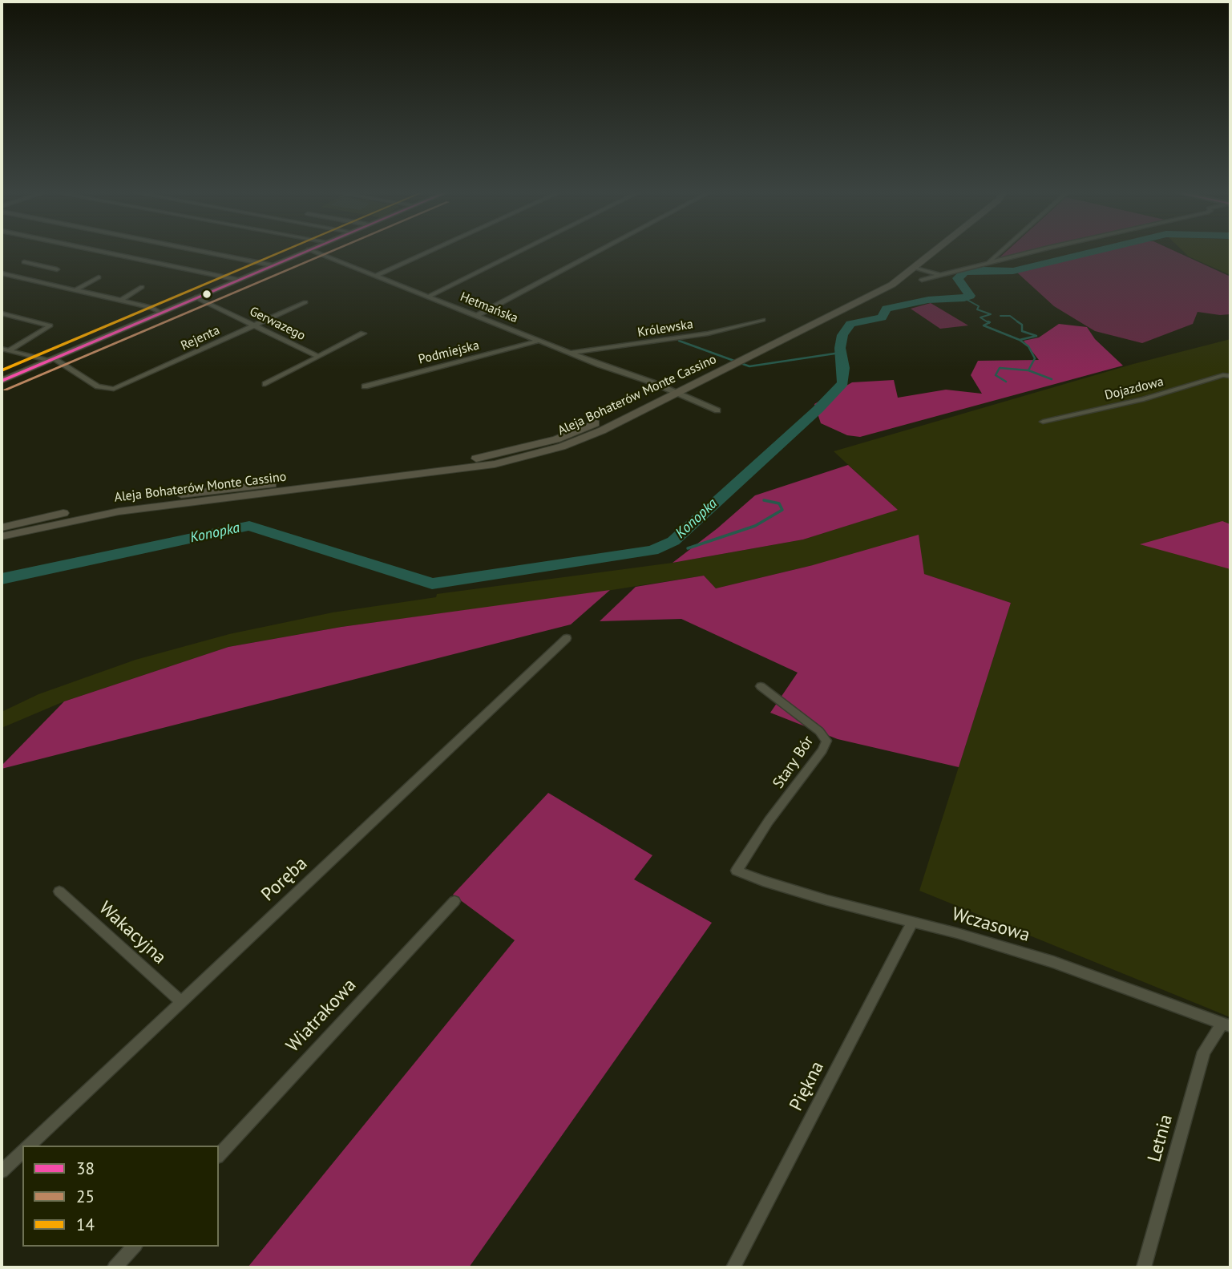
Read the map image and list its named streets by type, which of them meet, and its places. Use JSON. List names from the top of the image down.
{
  "streets": {
    "main road": ["Aleja Bohaterów Monte Cassino"],
    "street": [
      "Hetmańska",
      "Gerwazego",
      "Królewska",
      "Rejenta",
      "Podmiejska",
      "Dojazdowa",
      "Stary Bór",
      "Poręba",
      "Wczasowa",
      "Wakacyjna",
      "Wiatrakowa",
      "Piękna",
      "Letnia"
    ]
  },
  "crossings": [
    ["Hetmańska", "Królewska"],
    ["Hetmańska", "Podmiejska"],
    ["Hetmańska", "Aleja Bohaterów Monte Cassino"],
    ["Gerwazego", "Rejenta"],
    ["Stary Bór", "Wczasowa"],
    ["Poręba", "Wakacyjna"],
    ["Wczasowa", "Piękna"],
    ["Wczasowa", "Letnia"]
  ],
  "water": ["Konopka"],
  "lines": ["transit line 38", "transit line 25", "transit line 14"],
  "legend": ["38", "25", "14"]
}
